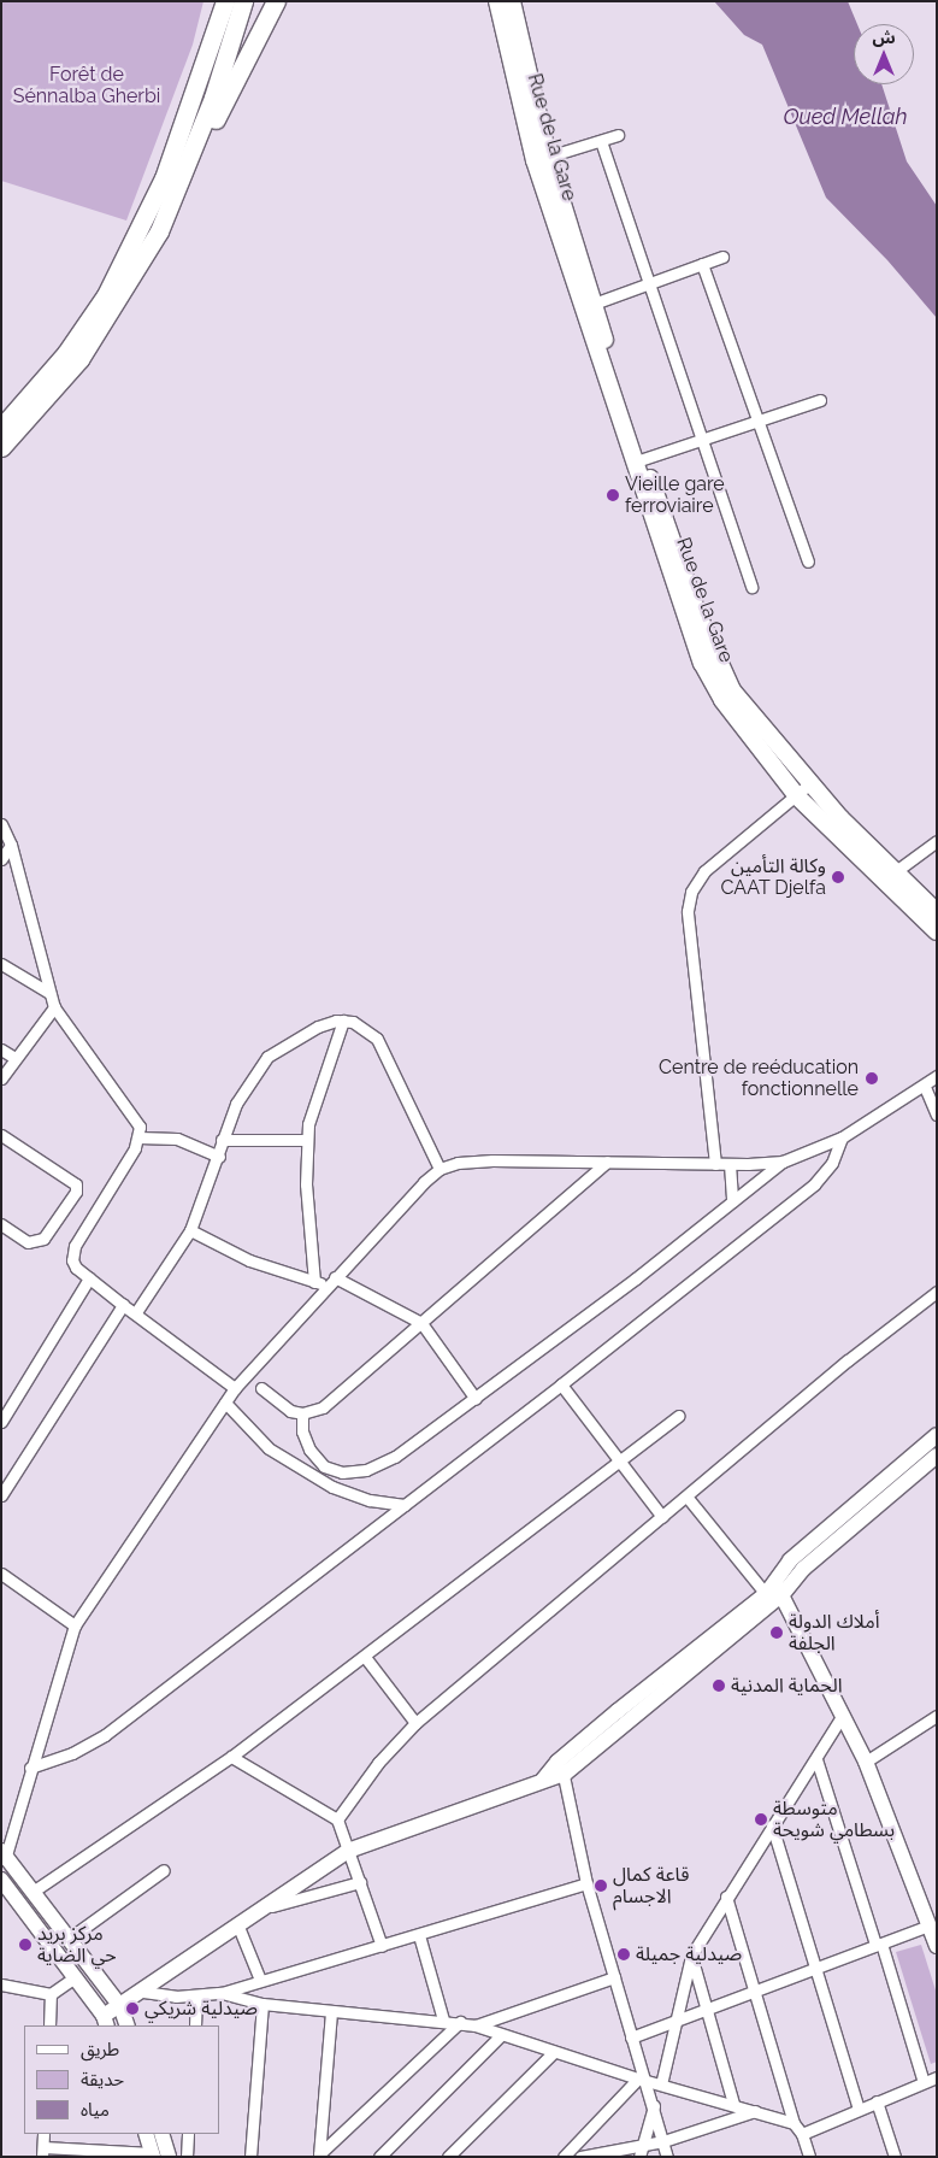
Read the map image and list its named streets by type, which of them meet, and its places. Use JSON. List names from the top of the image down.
{
  "streets": {
    "main road": ["Rue de la Gare"]
  },
  "water": ["Oued Mellah"],
  "parks": ["Forêt de Sénnalba Gherbi"],
  "places": [
    "Vieille gare ferroviaire",
    "وكالة التأمين CAAT Djelfa",
    "Centre de reéducation fonctionnelle",
    "أملاك الدولة الجلفة",
    "الحماية المدنية",
    "متوسطة بسطامي شويحة",
    "قاعة كمال الاجسام",
    "مركز بريد حي الضاية",
    "صيدلية جميلة",
    "صيدلية شريكي"
  ],
  "legend": ["طريق", "حديقة", "مياه"],
  "north": "top"
}
